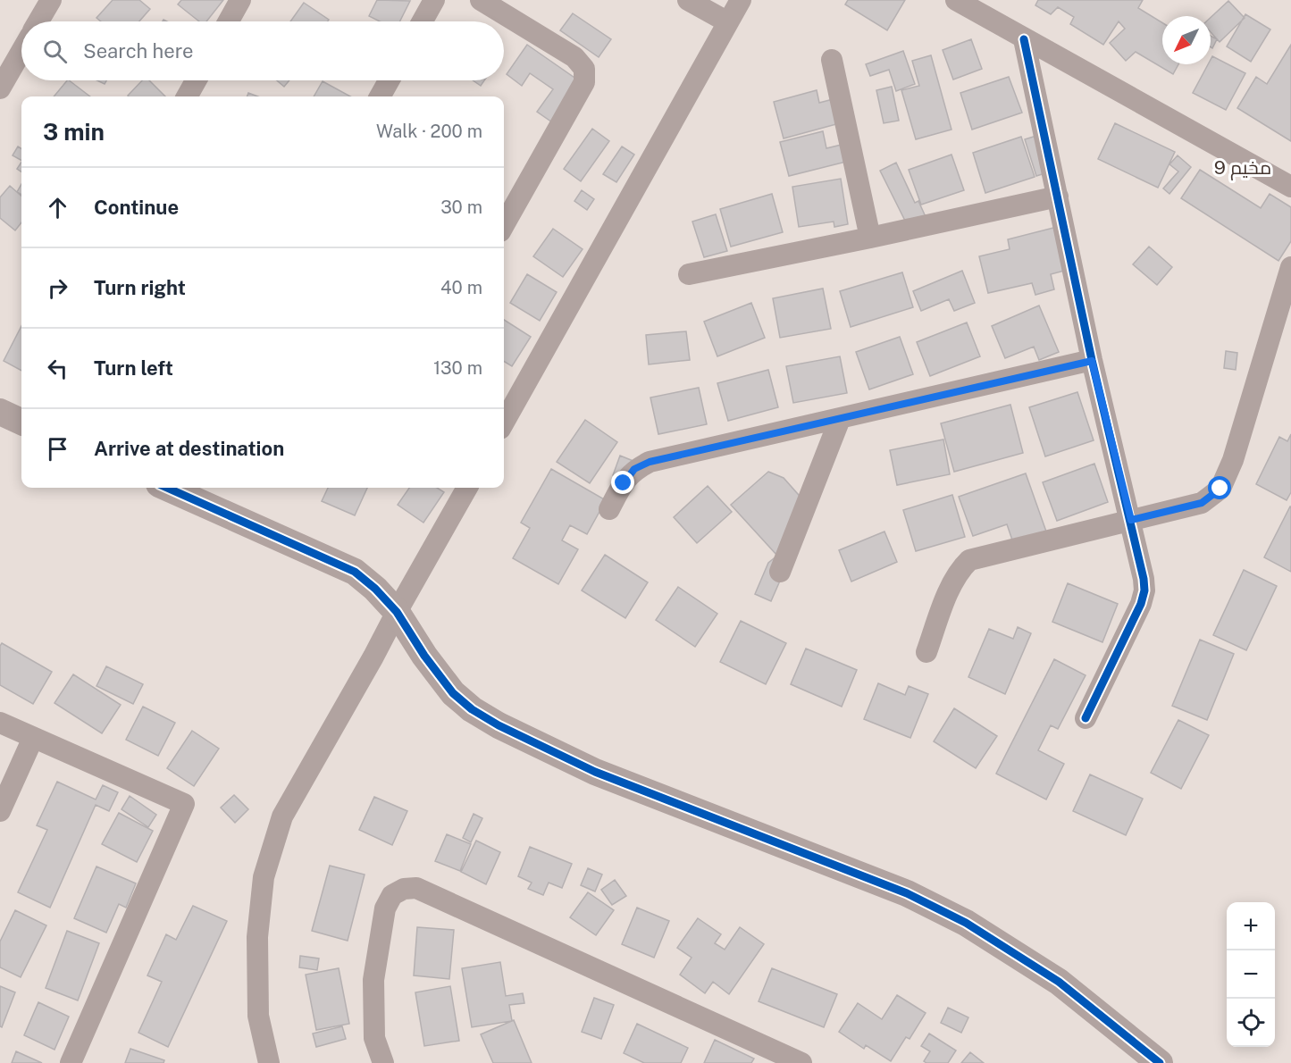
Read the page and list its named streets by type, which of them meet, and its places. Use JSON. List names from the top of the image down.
{
  "districts": ["مخيم 9"],
  "north": "bottom left",
  "page": {
    "search": "Search here",
    "heading": ["3 min", "Walk · 200 m"],
    "list": [
      ["Continue", "30 m"],
      ["Turn right", "40 m"],
      ["Turn left", "130 m"],
      "Arrive at destination"
    ],
    "map_buttons": ["+", "−"]
  }
}
